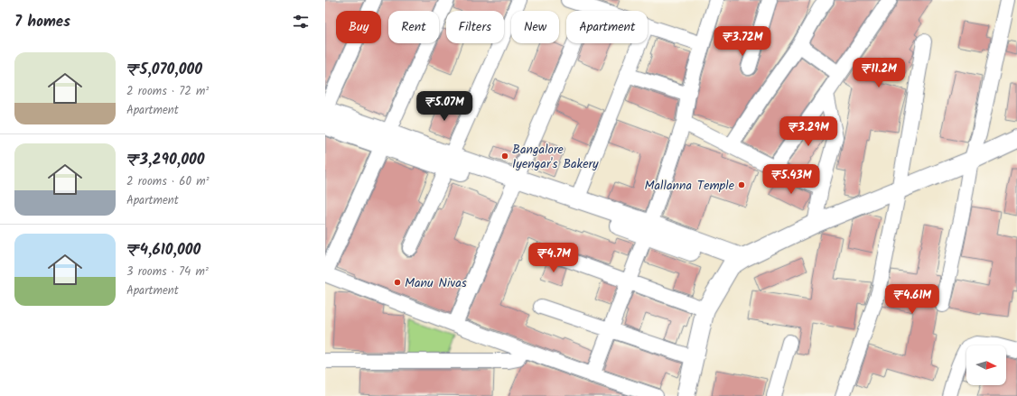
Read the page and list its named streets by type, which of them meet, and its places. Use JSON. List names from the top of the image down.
{
  "places": ["Bangalore Iyengar's Bakery", "Mallanna Temple", "Manu Nivas"],
  "north": "right",
  "page": {
    "heading": "7 homes",
    "chip": [
      "Buy",
      "Rent",
      "Filters",
      "New",
      "Apartment"
    ],
    "price": [
      "₹3.72M",
      "₹11.2M",
      "₹5.07M",
      "₹3.29M",
      "₹5.43M",
      "₹4.7M",
      "₹4.61M"
    ],
    "list": [
      {
        "name": "₹5,070,000",
        "note": "2 rooms · 72 m² · Apartment"
      },
      {
        "name": "₹3,290,000",
        "note": "2 rooms · 60 m² · Apartment"
      },
      {
        "name": "₹4,610,000",
        "note": "3 rooms · 74 m² · Apartment"
      }
    ]
  }
}
